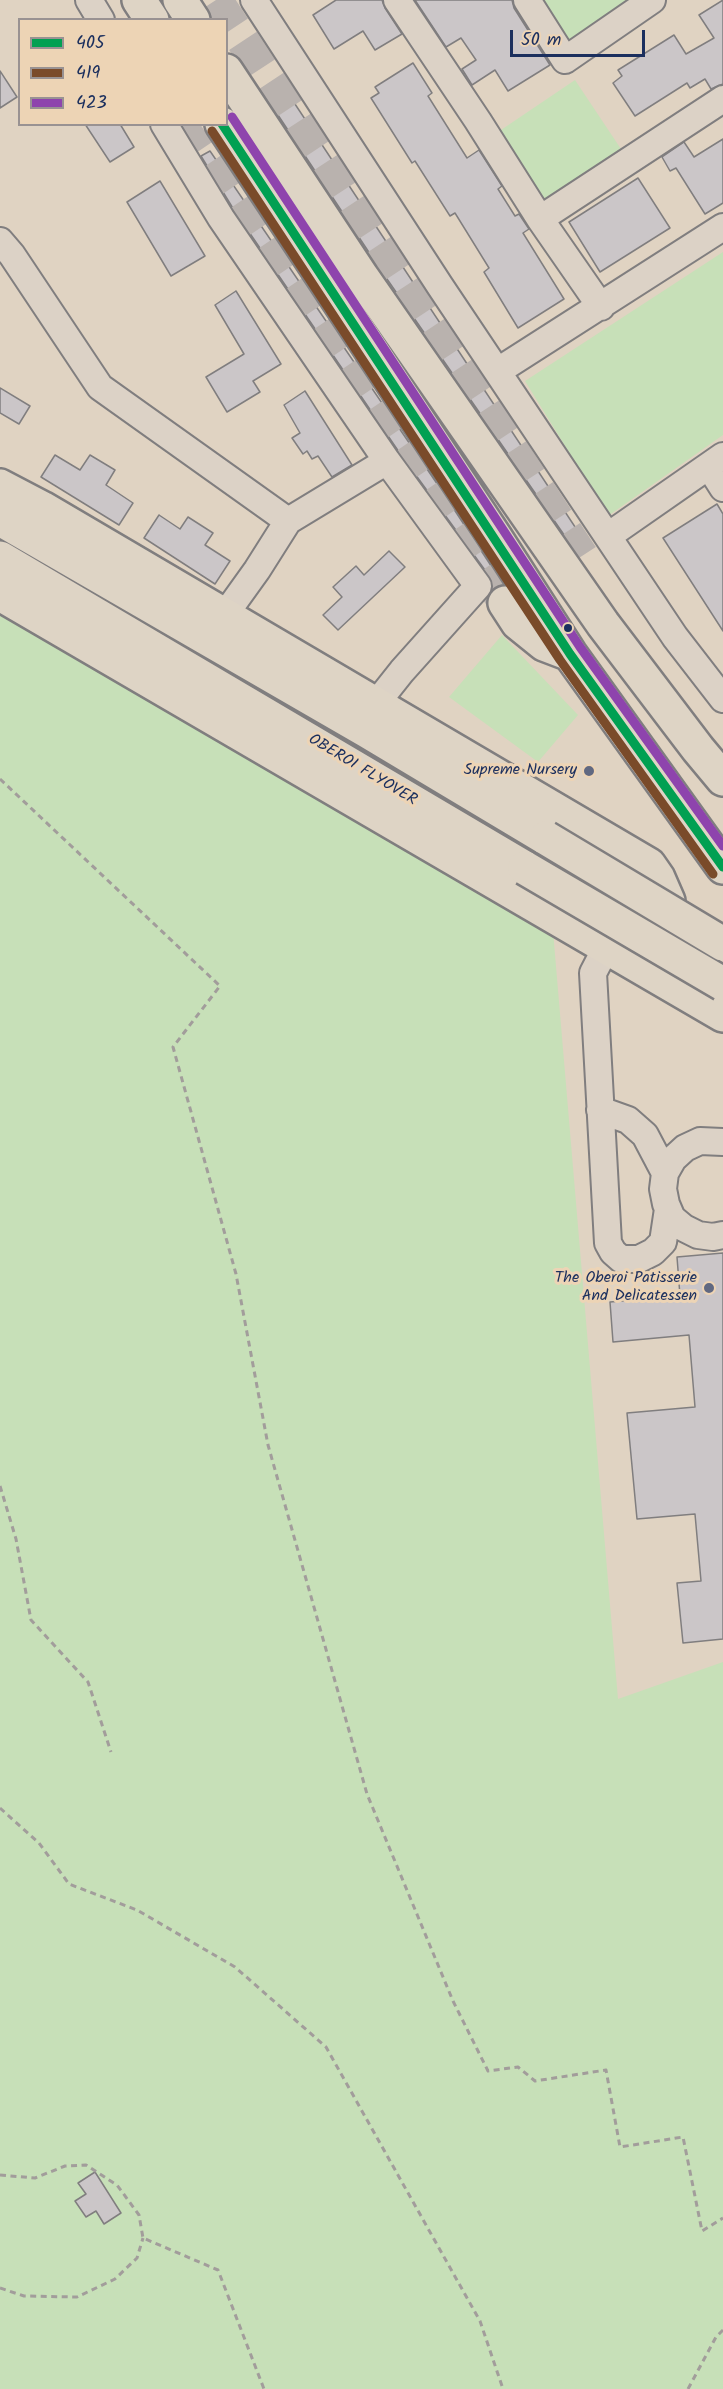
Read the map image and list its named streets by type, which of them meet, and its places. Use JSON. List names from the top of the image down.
{
  "streets": {
    "main road": ["OBEROI FLYOVER"]
  },
  "places": ["Supreme Nursery", "The Oberoi Patisserie And Delicatessen"],
  "lines": ["transit line 423", "transit line 405", "transit line 419"],
  "legend": ["405", "419", "423"],
  "scale_bar": "50 m"
}
